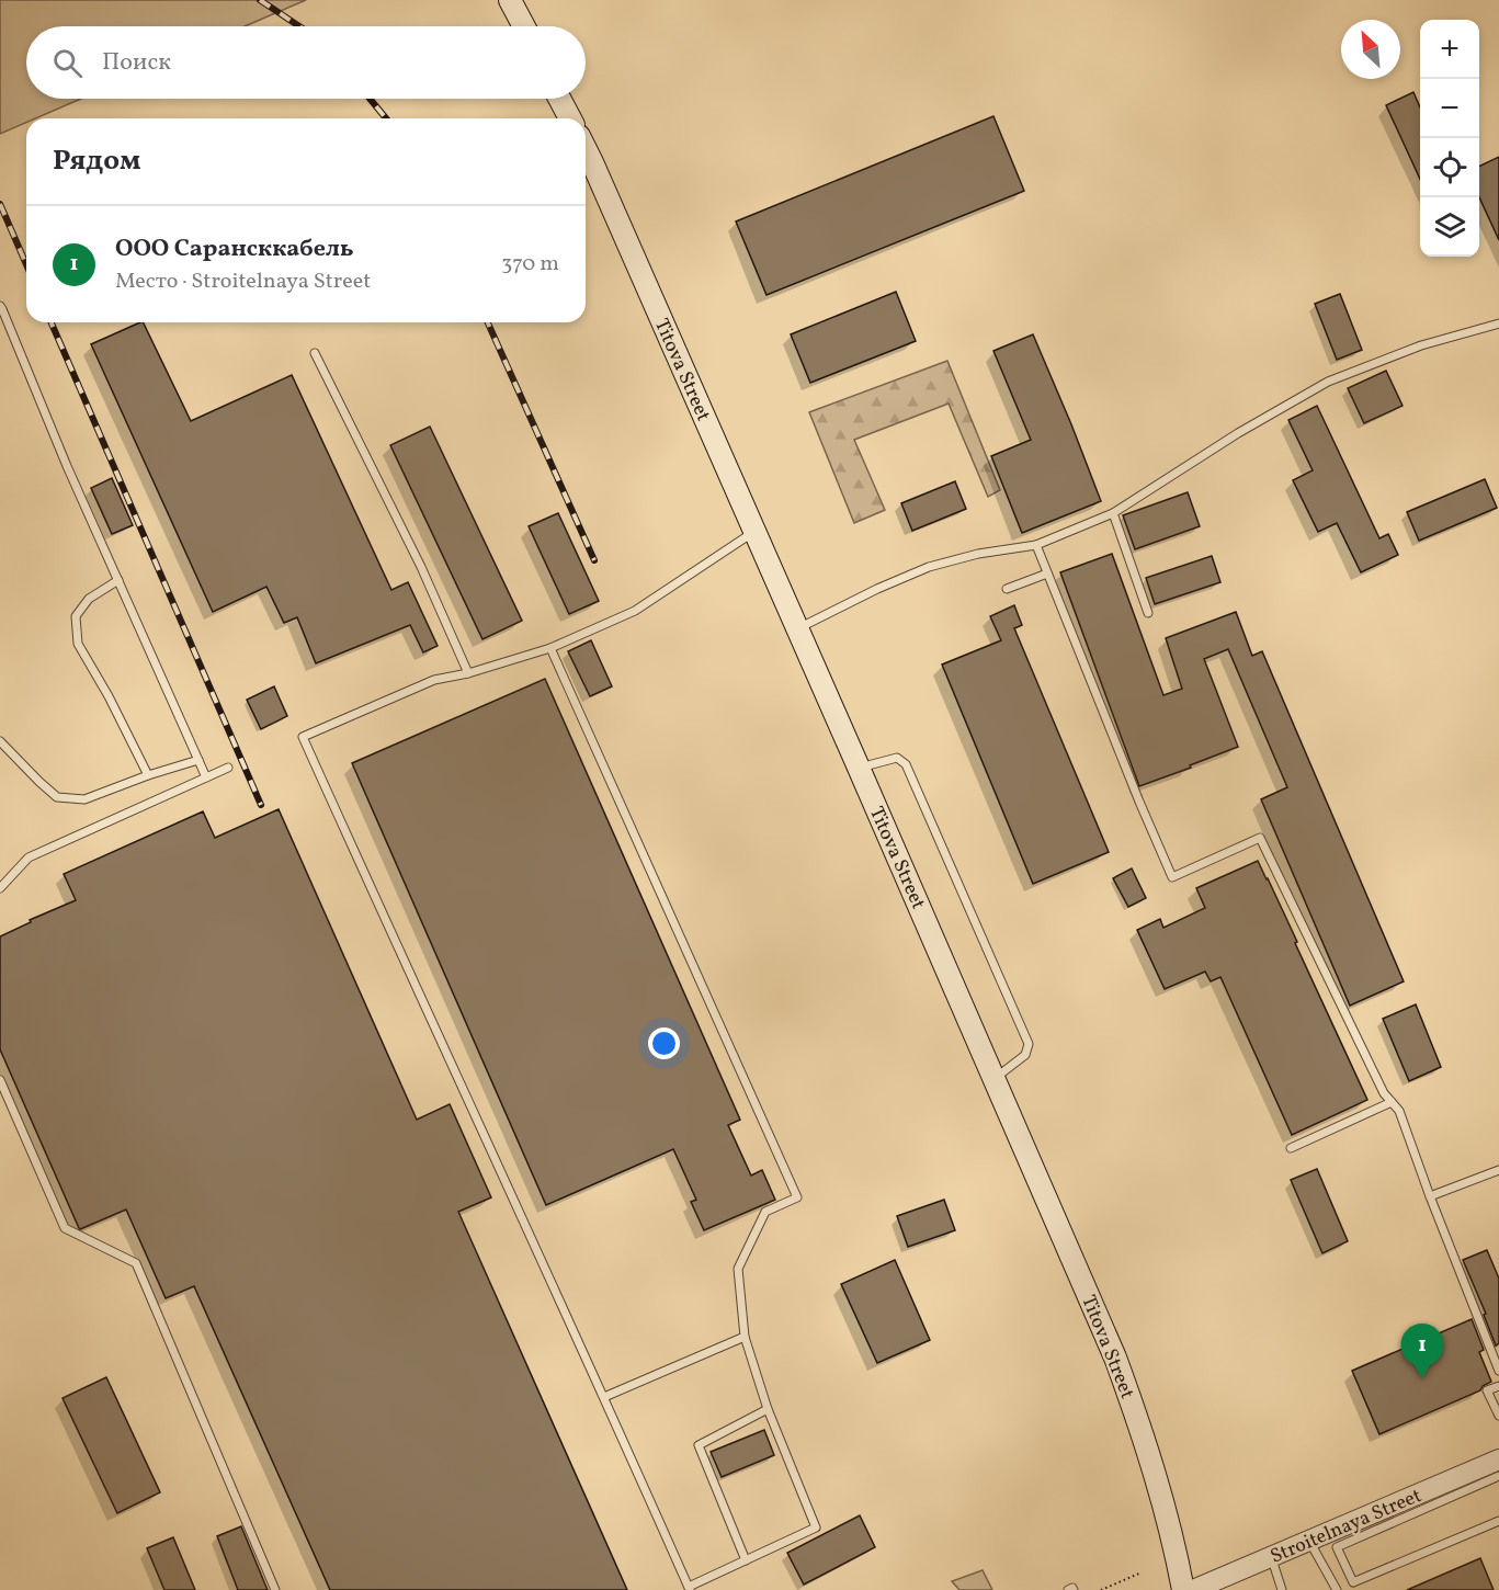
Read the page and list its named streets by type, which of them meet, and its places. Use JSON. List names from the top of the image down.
{
  "streets": {
    "main road": ["Titova Street"],
    "street": ["Stroitelnaya Street"]
  },
  "north": "top left",
  "page": {
    "map_buttons": ["+", "−"],
    "search": "Поиск",
    "heading": "Рядом",
    "list": [
      {
        "mark": "1",
        "name": "ООО Сарансккабель",
        "note": "Место · Stroitelnaya Street",
        "value": "370 m"
      }
    ],
    "pins": "1"
  }
}
